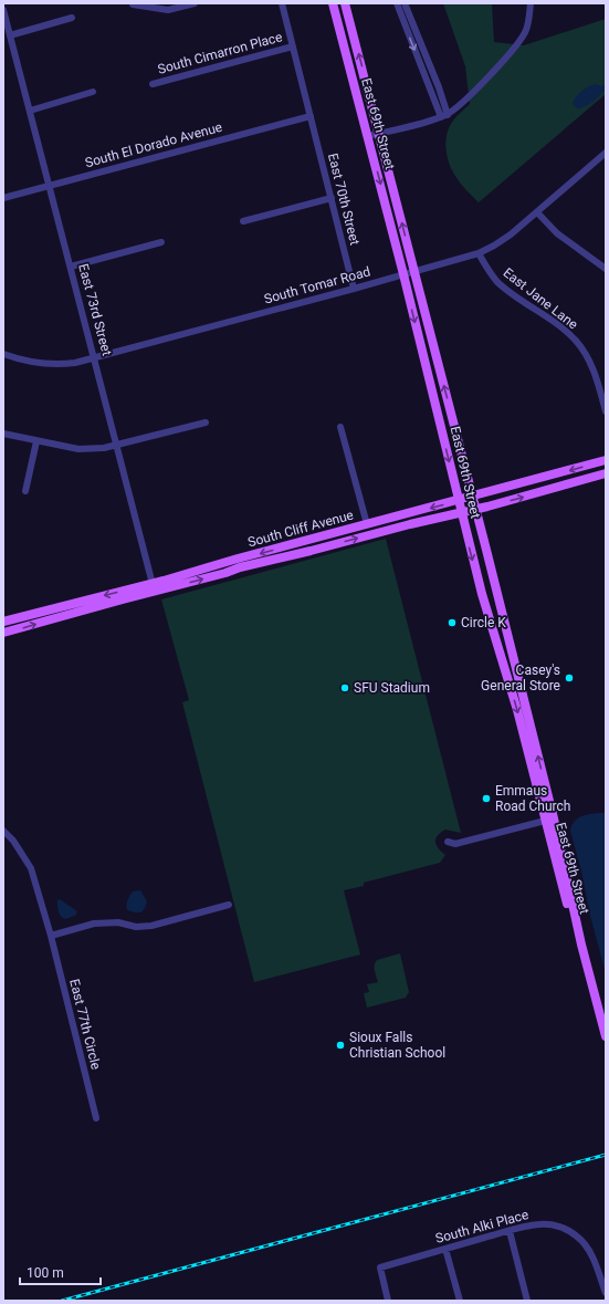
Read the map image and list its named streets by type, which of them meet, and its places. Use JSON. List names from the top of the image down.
{
  "streets": {
    "main road": ["East 69th Street", "South Cliff Avenue"],
    "street": [
      "South Cimarron Place",
      "South El Dorado Avenue",
      "East 70th Street",
      "South Tomar Road",
      "East Jane Lane",
      "East 73rd Street",
      "East 77th Circle",
      "South Alki Place"
    ]
  },
  "crossings": [
    ["South Cimarron Place", "East 70th Street"],
    ["East 69th Street", "South Tomar Road"],
    ["East 69th Street", "South Cliff Avenue"],
    ["South El Dorado Avenue", "East 70th Street"],
    ["South El Dorado Avenue", "East 73rd Street"],
    ["East 70th Street", "South Tomar Road"],
    ["South Tomar Road", "East Jane Lane"],
    ["South Tomar Road", "East 73rd Street"],
    ["East 73rd Street", "South Cliff Avenue"]
  ],
  "places": [
    "Circle K",
    "Casey's General Store",
    "SFU Stadium",
    "Emmaus Road Church",
    "Sioux Falls Christian School"
  ],
  "scale_bar": "100 m"
}
